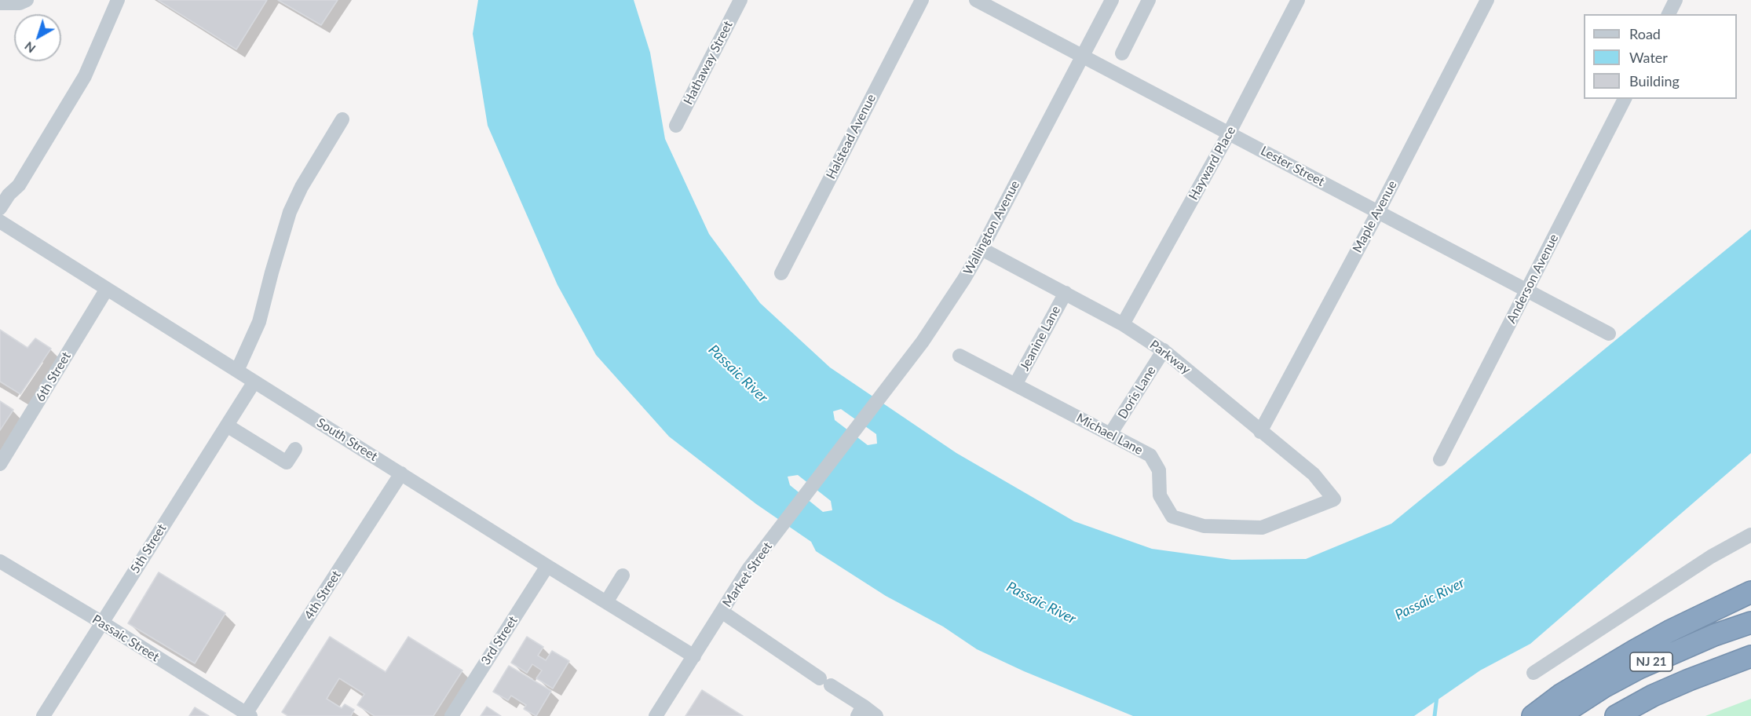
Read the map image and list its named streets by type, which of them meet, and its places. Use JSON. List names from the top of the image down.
{
  "streets": {
    "highway": ["NJ 21"],
    "street": [
      "Hathaway Street",
      "Halstead Avenue",
      "Hayward Place",
      "Lester Street",
      "Maple Avenue",
      "Wallington Avenue",
      "Anderson Avenue",
      "Jeanine Lane",
      "Parkway",
      "6th Street",
      "Doris Lane",
      "Michael Lane",
      "South Street",
      "5th Street",
      "Market Street",
      "4th Street",
      "Passaic Street",
      "3rd Street"
    ]
  },
  "crossings": [
    ["Hayward Place", "Lester Street"],
    ["Hayward Place", "Parkway"],
    ["Lester Street", "Maple Avenue"],
    ["Lester Street", "Wallington Avenue"],
    ["Lester Street", "Anderson Avenue"],
    ["Maple Avenue", "Parkway"],
    ["Wallington Avenue", "Parkway"],
    ["Wallington Avenue", "Market Street"],
    ["Jeanine Lane", "Parkway"],
    ["Jeanine Lane", "Michael Lane"],
    ["Parkway", "Doris Lane"],
    ["Parkway", "Michael Lane"],
    ["6th Street", "South Street"],
    ["Doris Lane", "Michael Lane"],
    ["South Street", "5th Street"],
    ["South Street", "Market Street"],
    ["South Street", "4th Street"],
    ["South Street", "3rd Street"],
    ["5th Street", "Passaic Street"],
    ["4th Street", "Passaic Street"]
  ],
  "water": ["Passaic River"],
  "legend": ["Road", "Water", "Building"],
  "north": "bottom left"
}
